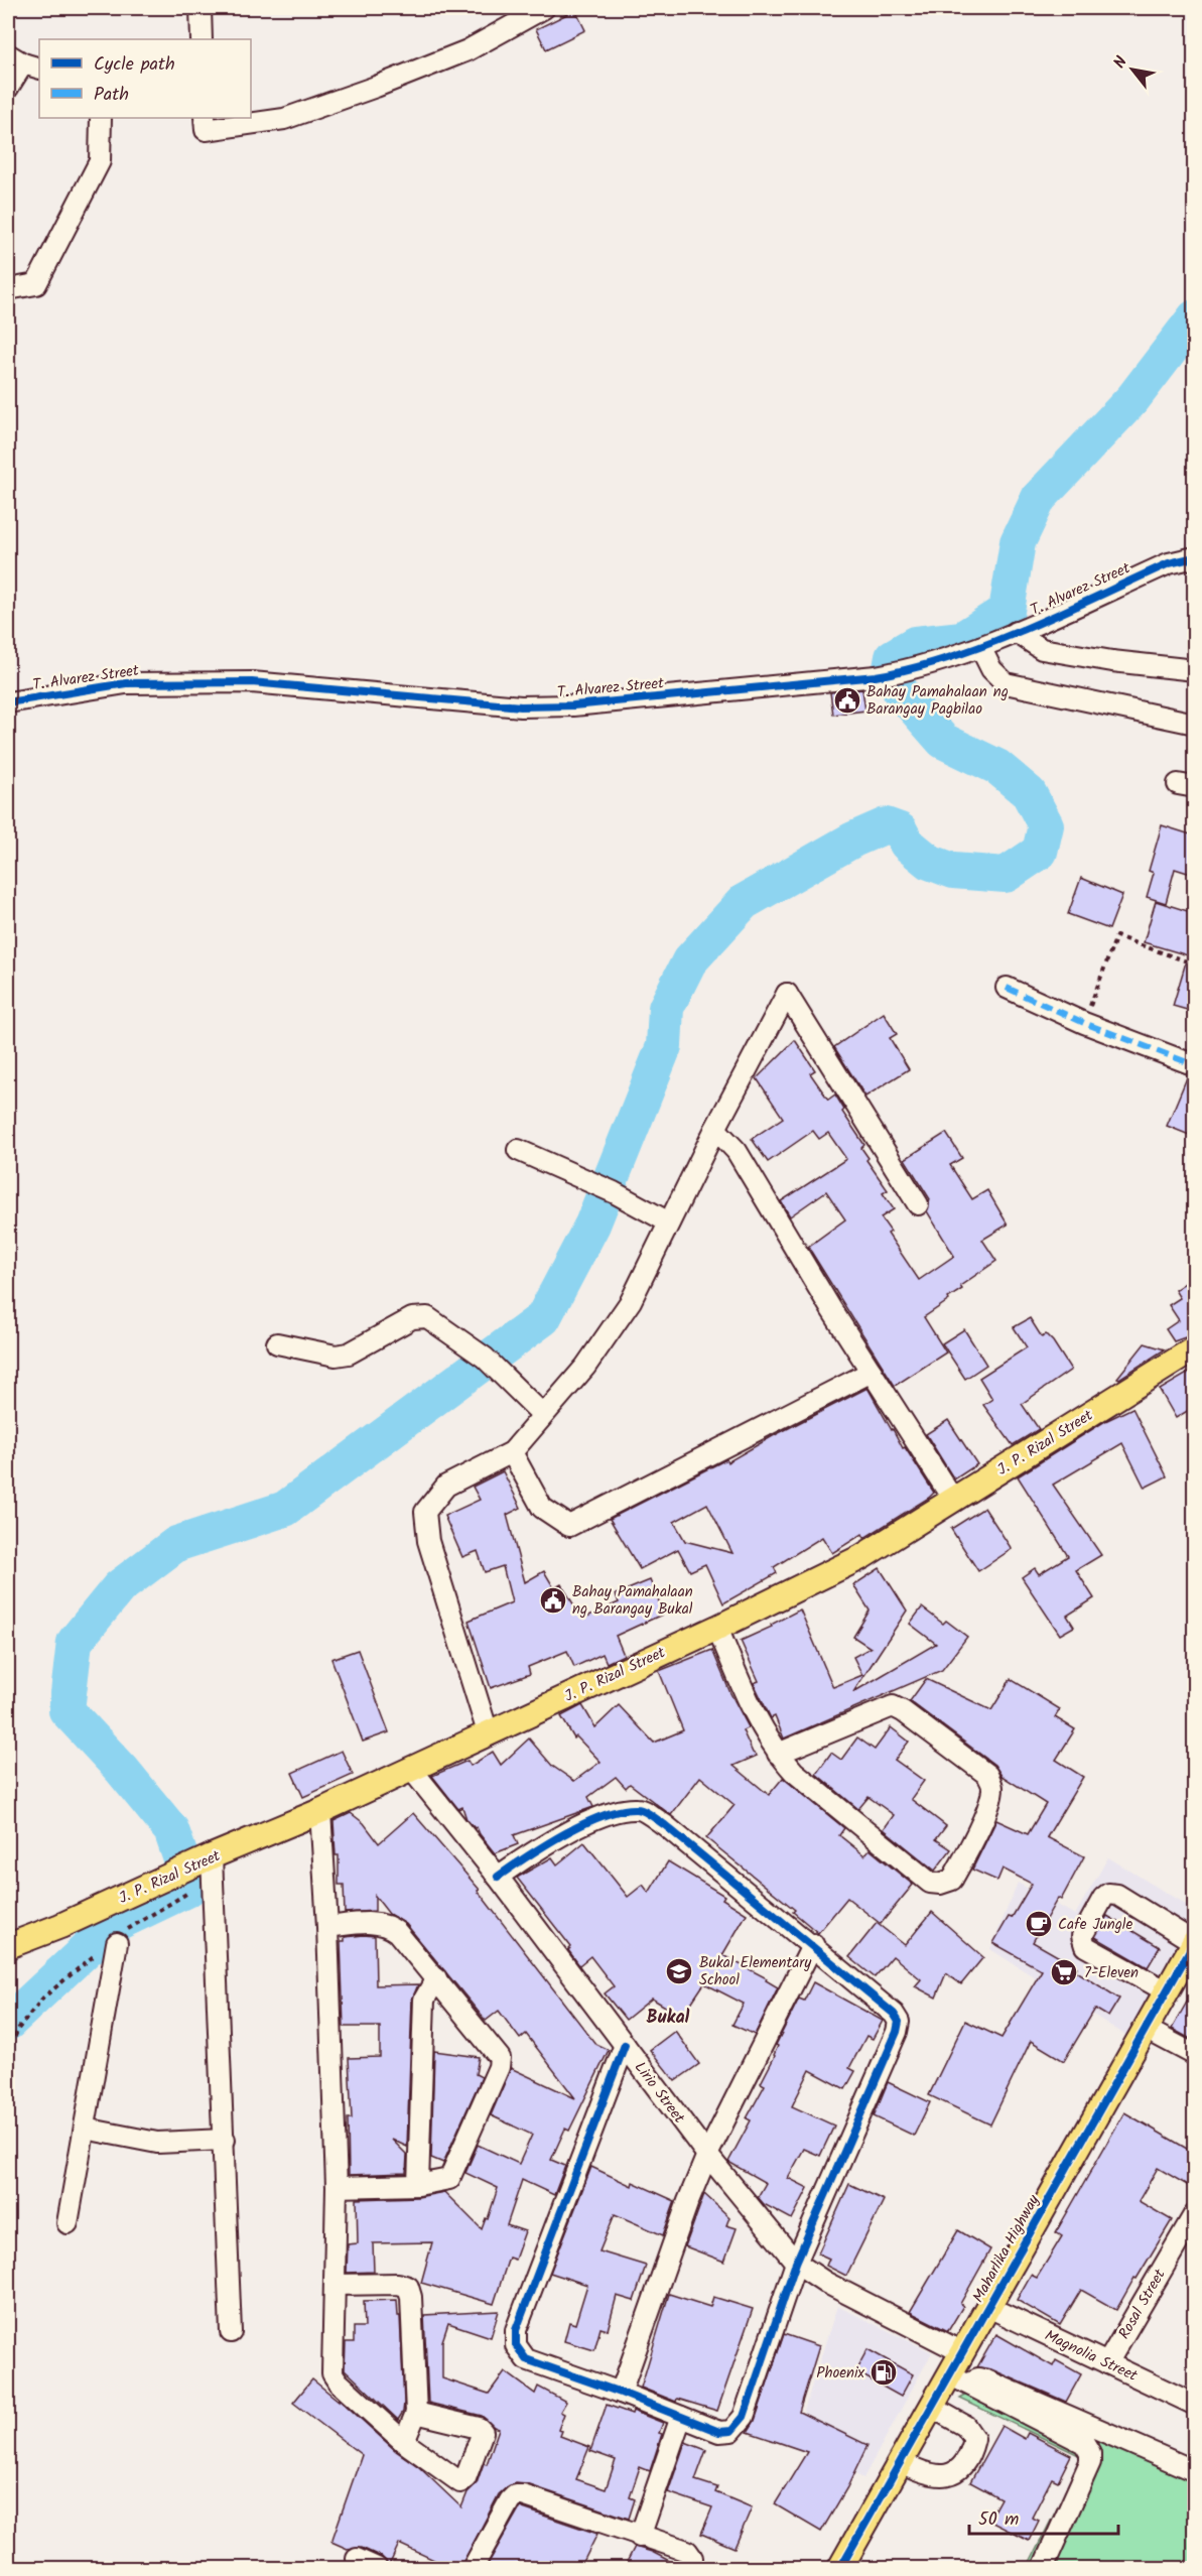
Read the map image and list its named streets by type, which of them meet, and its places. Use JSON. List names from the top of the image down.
{
  "streets": {
    "main road": ["J. P. Rizal Street", "Maharlika Highway"],
    "street": [
      "T. Alvarez Street",
      "Lirio Street",
      "Rosal Street",
      "Magnolia Street"
    ]
  },
  "crossings": [
    ["J. P. Rizal Street", "Lirio Street"],
    ["Lirio Street", "Maharlika Highway"],
    ["Maharlika Highway", "Magnolia Street"],
    ["Rosal Street", "Magnolia Street"]
  ],
  "districts": ["Bukal"],
  "places": {
    "public building": ["Bahay Pamahalaan ng Barangay Pagbilao", "Bahay Pamahalaan ng Barangay Bukal"],
    "cafe": ["Cafe Jungle"],
    "school or university": ["Bukal Elementary School"],
    "supermarket": ["7-Eleven"],
    "fuel station": ["Phoenix"]
  },
  "legend": ["Cycle path", "Path"],
  "scale_bar": "50 m",
  "north": "top left"
}
